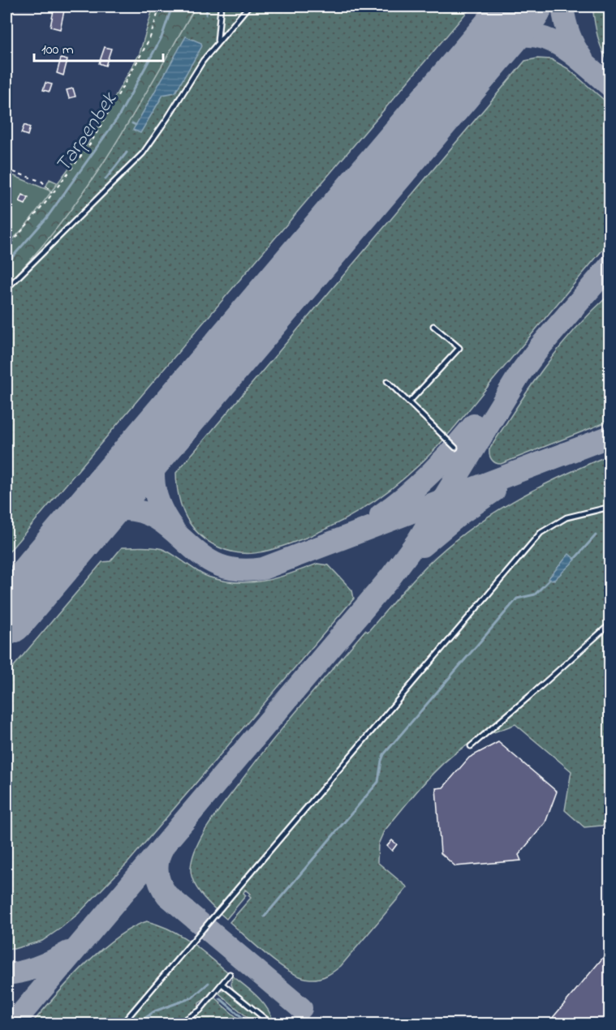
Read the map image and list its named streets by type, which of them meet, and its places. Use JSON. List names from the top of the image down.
{
  "water": ["Tarpenbek"],
  "scale_bar": "100 m"
}
